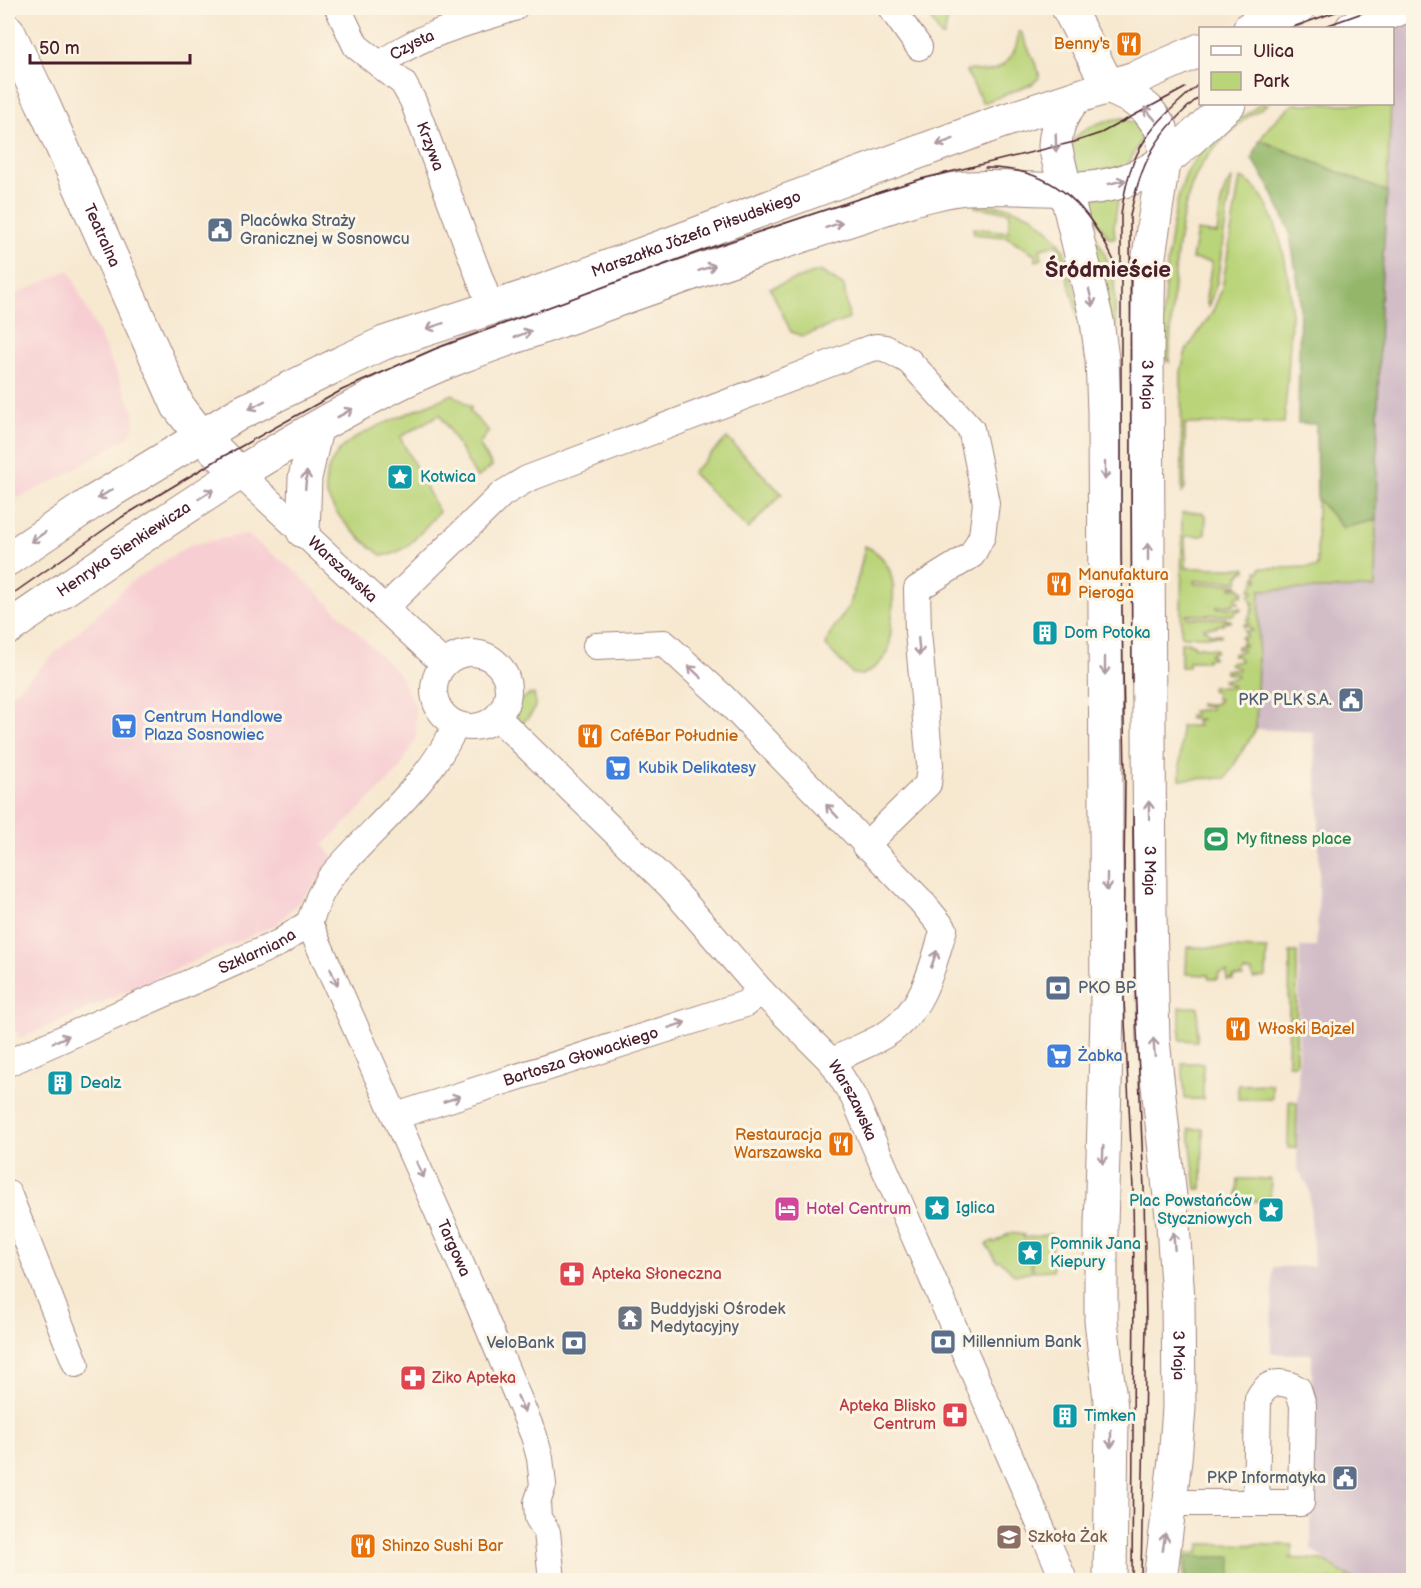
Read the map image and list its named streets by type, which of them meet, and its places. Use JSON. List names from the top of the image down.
{
  "streets": {
    "main road": [
      "Marszałka Józefa Piłsudskiego",
      "Teatralna",
      "3 Maja",
      "Henryka Sienkiewicza"
    ],
    "street": [
      "Czysta",
      "Krzywa",
      "Warszawska",
      "Szklarniana",
      "Bartosza Głowackiego",
      "Targowa"
    ]
  },
  "crossings": [
    ["Czysta", "Krzywa"],
    ["Krzywa", "Marszałka Józefa Piłsudskiego"],
    ["Marszałka Józefa Piłsudskiego", "Teatralna"],
    ["Marszałka Józefa Piłsudskiego", "3 Maja"],
    ["Teatralna", "Henryka Sienkiewicza"],
    ["Teatralna", "Warszawska"],
    ["Henryka Sienkiewicza", "Warszawska"],
    ["Warszawska", "Szklarniana"],
    ["Warszawska", "Bartosza Głowackiego"],
    ["Szklarniana", "Targowa"],
    ["Bartosza Głowackiego", "Targowa"]
  ],
  "one_way": ["Szklarniana", "Bartosza Głowackiego", "Targowa"],
  "districts": ["Śródmieście"],
  "places": {
    "restaurant": [
      "Benny's",
      "Manufaktura Pieroga",
      "CaféBar Południe",
      "Włoski Bajzel",
      "Restauracja Warszawska",
      "Shinzo Sushi Bar"
    ],
    "public building": ["Placówka Straży Granicznej w Sosnowcu", "PKP PLK S.A.", "PKP Informatyka"],
    "place": [
      "Kotwica",
      "Iglica",
      "Plac Powstańców Styczniowych",
      "Pomnik Jana Kiepury"
    ],
    "building": ["Dom Potoka", "Dealz", "Timken"],
    "supermarket": ["Centrum Handlowe Plaza Sosnowiec", "Kubik Delikatesy", "Żabka"],
    "sports": ["My fitness place"],
    "bank": ["PKO BP", "Millennium Bank", "VeloBank"],
    "hotel": ["Hotel Centrum"],
    "pharmacy": ["Apteka Słoneczna", "Ziko Apteka", "Apteka Blisko Centrum"],
    "temple": ["Buddyjski Ośrodek Medytacyjny"],
    "school or university": ["Szkoła Żak"]
  },
  "legend": ["Ulica", "Park"],
  "scale_bar": "50 m"
}
